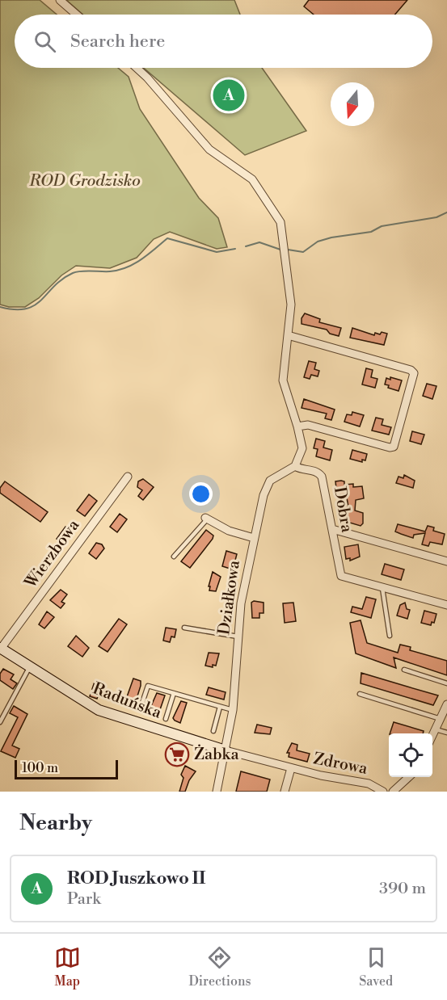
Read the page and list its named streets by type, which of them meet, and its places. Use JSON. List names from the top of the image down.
{
  "streets": {
    "street": [
      "Dobra",
      "Wierzbowa",
      "Działkowa",
      "Raduńska",
      "Zdrowa"
    ]
  },
  "crossings": [
    ["Dobra", "Działkowa"],
    ["Wierzbowa", "Raduńska"],
    ["Działkowa", "Raduńska"],
    ["Działkowa", "Zdrowa"],
    ["Raduńska", "Zdrowa"]
  ],
  "parks": ["ROD Grodzisko"],
  "places": {
    "supermarket": ["Żabka"]
  },
  "scale_bar": "100 m",
  "north": "bottom",
  "page": {
    "search": "Search here",
    "pins": "A",
    "scale": "100 m",
    "heading": "Nearby",
    "list": [
      {
        "mark": "A",
        "name": "ROD Juszkowo II",
        "note": "Park",
        "value": "390 m"
      }
    ],
    "nav": ["Map", "Directions", "Saved"]
  }
}
